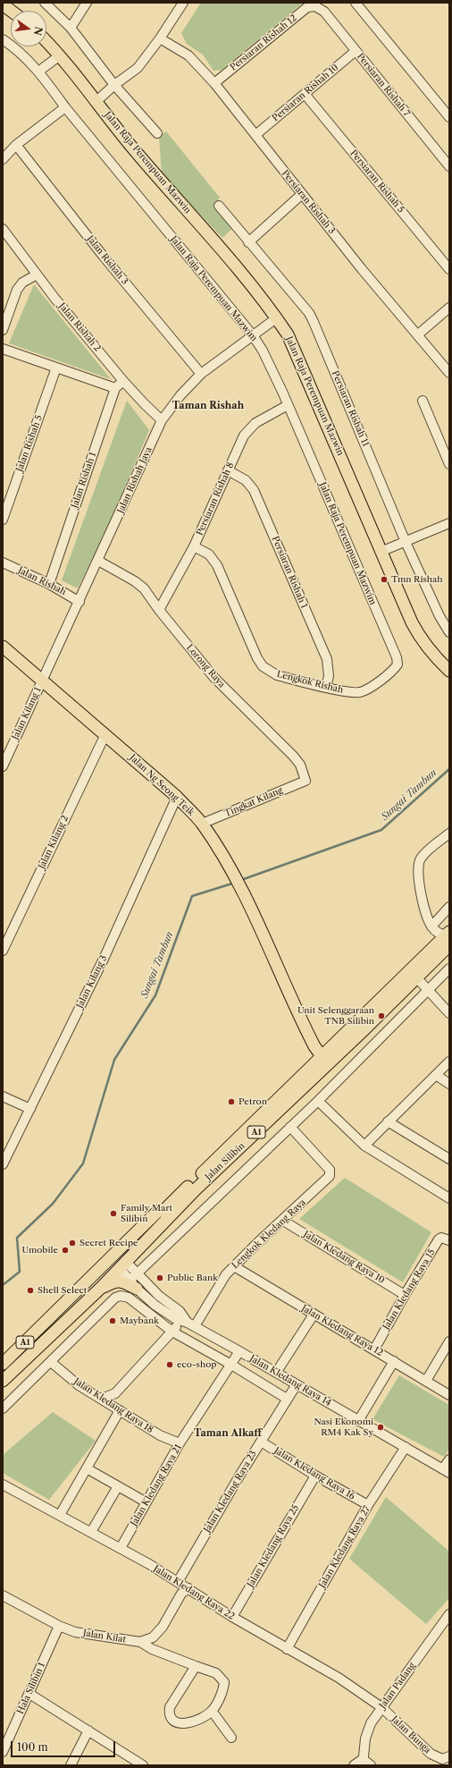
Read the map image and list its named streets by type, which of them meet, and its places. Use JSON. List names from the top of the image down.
{
  "streets": {
    "main road": [
      "Jalan Raja Perempuan Mazwin",
      "Jalan Ng Seong Teik",
      "A1",
      "Jalan Silibin"
    ],
    "street": [
      "Persiaran Rishah 12",
      "Persiaran Rishah 7",
      "Persiaran Rishah 10",
      "Persiaran Rishah 5",
      "Persiaran Rishah 3",
      "Jalan Rishah 3",
      "Jalan Raja Perempuan Mazwim",
      "Jalan Rishah 2",
      "Persiaran Rishah 11",
      "Jalan Rishah 5",
      "Jalan Rishah 1",
      "Jalan Rishah Jaya",
      "Persiaran Rishah 8",
      "Persiaran Rishah 1",
      "Jalan Rishah",
      "Lorong Raya",
      "Lengkok Rishah",
      "Jalan Kilang 1",
      "Tingkat Kilang",
      "Jalan Kilang 2",
      "Jalan Kilang 3",
      "Lengkok Kledang Raya",
      "Jalan Kledang Raya 10",
      "Jalan Kledang Raya 15",
      "Jalan Kledang Raya 12",
      "Jalan Kledang Raya 14",
      "Jalan Kledang Raya 18",
      "Jalan Kledang Raya 16",
      "Jalan Kledang Raya 21",
      "Jalan Kledang Raya 23",
      "Jalan Kledang Raya 25",
      "Jalan Kledang Raya 27",
      "Jalan Kledang Raya 22",
      "Jalan Kilat",
      "Jalan Padang",
      "Hala Silibin 1",
      "Jalan Bunga"
    ]
  },
  "crossings": [
    ["Persiaran Rishah 12", "Persiaran Rishah 7"],
    ["Persiaran Rishah 12", "Persiaran Rishah 3"],
    ["Persiaran Rishah 7", "Persiaran Rishah 10"],
    ["Persiaran Rishah 10", "Persiaran Rishah 5"],
    ["Persiaran Rishah 10", "Persiaran Rishah 3"],
    ["Jalan Raja Perempuan Mazwin", "Jalan Rishah Jaya"],
    ["Jalan Rishah 3", "Jalan Rishah Jaya"],
    ["Jalan Raja Perempuan Mazwim", "Jalan Rishah Jaya"],
    ["Jalan Raja Perempuan Mazwim", "Persiaran Rishah 8"],
    ["Jalan Raja Perempuan Mazwim", "Lengkok Rishah"],
    ["Jalan Rishah 2", "Jalan Rishah 1"],
    ["Jalan Rishah 2", "Jalan Rishah Jaya"],
    ["Jalan Rishah 1", "Jalan Rishah"],
    ["Jalan Rishah Jaya", "Jalan Rishah"],
    ["Jalan Rishah Jaya", "Lorong Raya"],
    ["Jalan Rishah Jaya", "Jalan Kilang 1"],
    ["Jalan Rishah Jaya", "Jalan Ng Seong Teik"],
    ["Persiaran Rishah 8", "Persiaran Rishah 1"],
    ["Persiaran Rishah 8", "Lorong Raya"],
    ["Persiaran Rishah 8", "Lengkok Rishah"],
    ["Persiaran Rishah 1", "Lengkok Rishah"],
    ["Lorong Raya", "Tingkat Kilang"],
    ["Jalan Kilang 1", "Jalan Ng Seong Teik"],
    ["Jalan Ng Seong Teik", "Tingkat Kilang"],
    ["Jalan Ng Seong Teik", "Jalan Kilang 2"],
    ["Jalan Ng Seong Teik", "Jalan Kilang 3"],
    ["Jalan Ng Seong Teik", "Jalan Silibin"],
    ["Jalan Silibin", "Jalan Kledang Raya 14"],
    ["Lengkok Kledang Raya", "Jalan Kledang Raya 10"],
    ["Lengkok Kledang Raya", "Jalan Kledang Raya 12"],
    ["Lengkok Kledang Raya", "Jalan Kledang Raya 14"],
    ["Jalan Kledang Raya 10", "Jalan Kledang Raya 15"],
    ["Jalan Kledang Raya 15", "Jalan Kledang Raya 12"],
    ["Jalan Kledang Raya 14", "Jalan Kledang Raya 21"],
    ["Jalan Kledang Raya 14", "Jalan Kledang Raya 23"],
    ["Jalan Kledang Raya 14", "Jalan Kledang Raya 27"],
    ["Jalan Kledang Raya 18", "Jalan Kledang Raya 21"],
    ["Jalan Kledang Raya 16", "Jalan Kledang Raya 23"],
    ["Jalan Kledang Raya 16", "Jalan Kledang Raya 25"],
    ["Jalan Kledang Raya 16", "Jalan Kledang Raya 27"],
    ["Jalan Kledang Raya 21", "Jalan Kledang Raya 22"],
    ["Jalan Kledang Raya 23", "Jalan Kledang Raya 22"],
    ["Jalan Kledang Raya 25", "Jalan Kledang Raya 22"],
    ["Jalan Kledang Raya 27", "Jalan Kledang Raya 22"],
    ["Jalan Kledang Raya 22", "Jalan Padang"],
    ["Jalan Kledang Raya 22", "Jalan Bunga"],
    ["Jalan Kilat", "Hala Silibin 1"],
    ["Jalan Padang", "Jalan Bunga"]
  ],
  "districts": ["Taman Rishah", "Taman Alkaff"],
  "water": ["Sungai Tambun"],
  "places": [
    "Tmn Rishah",
    "Unit Selenggaraan TNB Silibin",
    "Petron",
    "Family Mart Silibin",
    "Secret Recipe",
    "Umobile",
    "Public Bank",
    "Shell Select",
    "Maybank",
    "eco-shop",
    "Nasi Ekonomi RM4 Kak Sy"
  ],
  "scale_bar": "100 m",
  "north": "right"
}
